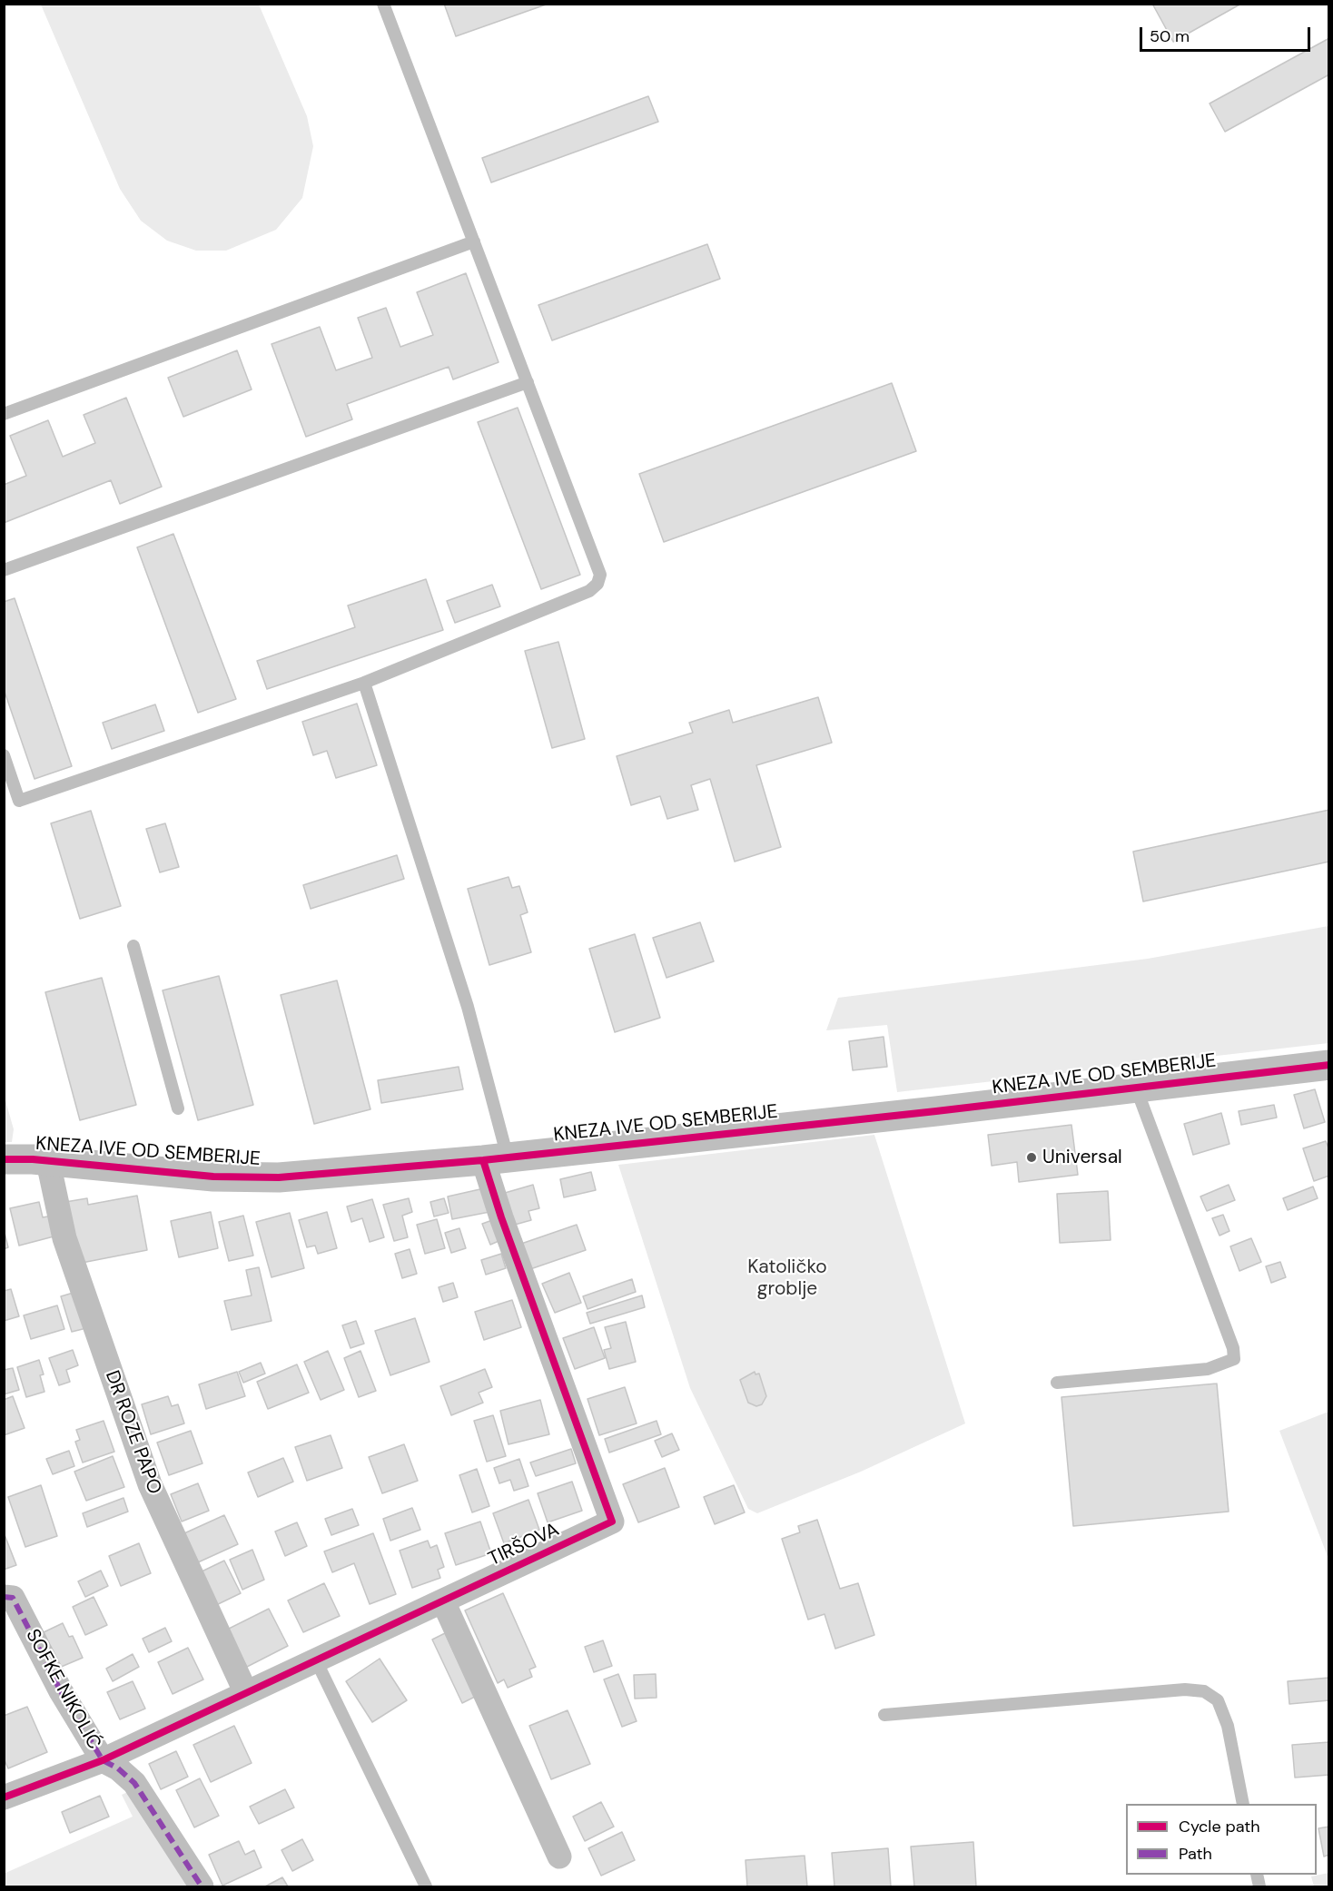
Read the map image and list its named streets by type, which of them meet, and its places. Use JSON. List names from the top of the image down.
{
  "streets": {
    "street": [
      "KNEZA IVE OD SEMBERIJE",
      "DR ROZE PAPO",
      "TIRŠOVA",
      "SOFKE NIKOLIĆ"
    ]
  },
  "crossings": [
    ["KNEZA IVE OD SEMBERIJE", "DR ROZE PAPO"],
    ["KNEZA IVE OD SEMBERIJE", "TIRŠOVA"],
    ["DR ROZE PAPO", "TIRŠOVA"],
    ["TIRŠOVA", "SOFKE NIKOLIĆ"]
  ],
  "parks": ["Katoličko groblje"],
  "places": ["Universal"],
  "legend": ["Cycle path", "Path"],
  "scale_bar": "50 m"
}
